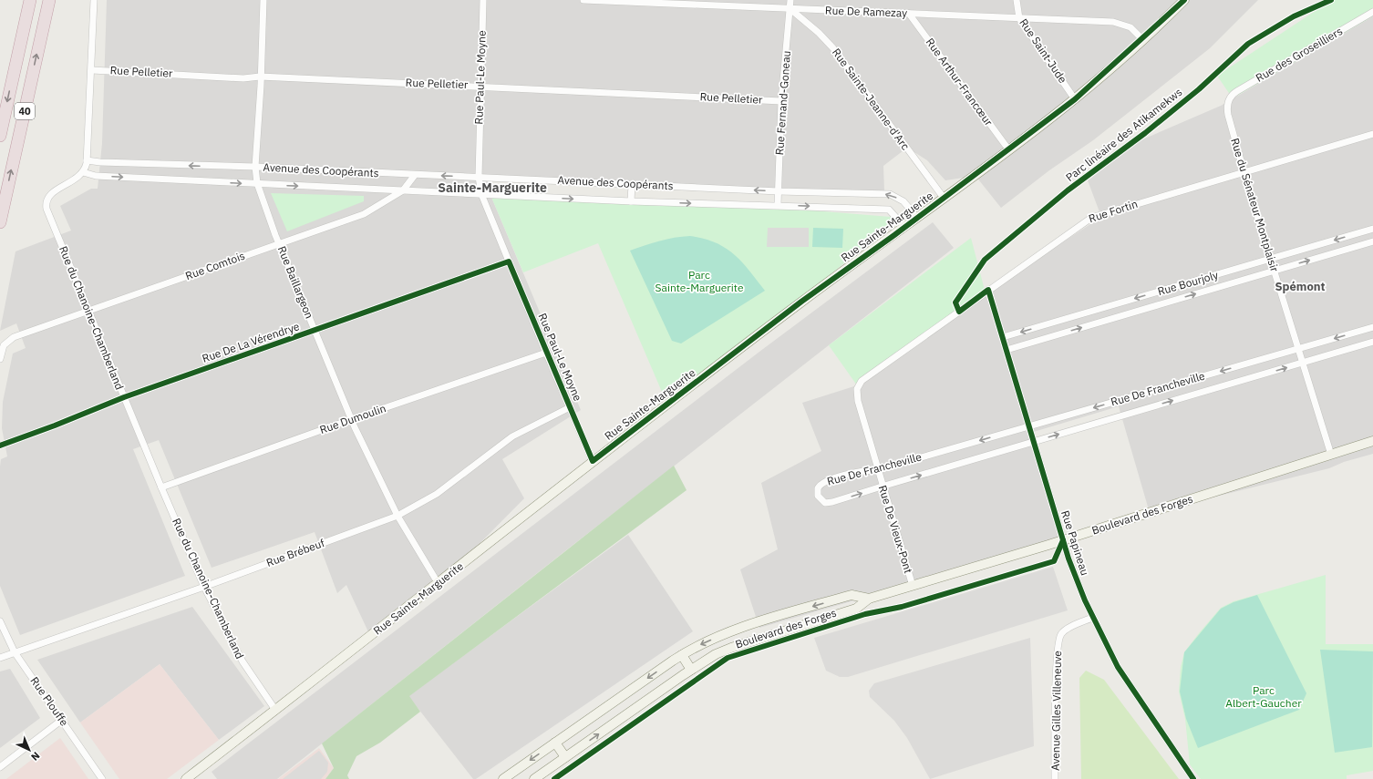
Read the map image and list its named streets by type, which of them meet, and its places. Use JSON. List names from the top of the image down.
{
  "streets": {
    "highway": ["40"],
    "main road": ["Rue Sainte-Marguerite", "Boulevard des Forges"],
    "street": [
      "Rue De Ramezay",
      "Rue Saint-Jude",
      "Rue des Groseilliers",
      "Rue Pelletier",
      "Rue Paul-Le Moyne",
      "Rue Arthur-Francœur",
      "Rue Sainte-Jeanne-d'Arc",
      "Rue Fernand-Goneau",
      "Avenue des Coopérants",
      "Rue du Sénateur Montplaisir",
      "Rue Fortin",
      "Rue Comtois",
      "Rue Baillargeon",
      "Rue Bourjoly",
      "Rue du Chanoine-Chamberland",
      "Rue De La Vérendrye",
      "Rue De Francheville",
      "Rue Dumoulin",
      "Rue De Vieux-Pont",
      "Rue Papineau",
      "Rue Brébeuf",
      "Rue Plouffe",
      "Avenue Gilles Villeneuve"
    ],
    "cycle path": ["Parc linéaire des Atikamekws"]
  },
  "crossings": [
    ["Rue De Ramezay", "Rue Saint-Jude"],
    ["Rue De Ramezay", "Rue Arthur-Francœur"],
    ["Rue De Ramezay", "Rue Sainte-Jeanne-d'Arc"],
    ["Rue De Ramezay", "Rue Fernand-Goneau"],
    ["Rue De Ramezay", "Rue Sainte-Marguerite"],
    ["Rue Saint-Jude", "Rue Sainte-Marguerite"],
    ["Rue des Groseilliers", "Rue du Sénateur Montplaisir"],
    ["Rue Pelletier", "Rue Paul-Le Moyne"],
    ["Rue Pelletier", "Rue Fernand-Goneau"],
    ["Rue Pelletier", "Rue Baillargeon"],
    ["Rue Paul-Le Moyne", "Avenue des Coopérants"],
    ["Rue Paul-Le Moyne", "Rue Sainte-Marguerite"],
    ["Rue Paul-Le Moyne", "Rue De La Vérendrye"],
    ["Rue Paul-Le Moyne", "Rue Dumoulin"],
    ["Rue Paul-Le Moyne", "Rue Brébeuf"],
    ["Rue Arthur-Francœur", "Rue Sainte-Marguerite"],
    ["Rue Sainte-Jeanne-d'Arc", "Rue Fernand-Goneau"],
    ["Rue Sainte-Jeanne-d'Arc", "Rue Sainte-Marguerite"],
    ["Rue Fernand-Goneau", "Avenue des Coopérants"],
    ["Avenue des Coopérants", "Rue Sainte-Marguerite"],
    ["Avenue des Coopérants", "Rue Comtois"],
    ["Avenue des Coopérants", "Rue Baillargeon"],
    ["Avenue des Coopérants", "Rue du Chanoine-Chamberland"],
    ["Rue du Sénateur Montplaisir", "Rue Fortin"],
    ["Rue du Sénateur Montplaisir", "Rue Bourjoly"],
    ["Rue du Sénateur Montplaisir", "Rue De Francheville"],
    ["Rue du Sénateur Montplaisir", "Boulevard des Forges"],
    ["Rue Fortin", "Rue De Vieux-Pont"],
    ["Rue Fortin", "Rue Papineau"],
    ["Rue Sainte-Marguerite", "Rue Baillargeon"],
    ["Rue Sainte-Marguerite", "Rue du Chanoine-Chamberland"],
    ["Rue Comtois", "Rue Baillargeon"],
    ["Rue Comtois", "Rue du Chanoine-Chamberland"],
    ["Rue Baillargeon", "Rue De La Vérendrye"],
    ["Rue Baillargeon", "Rue Dumoulin"],
    ["Rue Baillargeon", "Rue Brébeuf"],
    ["Rue Bourjoly", "Rue Papineau"],
    ["Rue du Chanoine-Chamberland", "Rue De La Vérendrye"],
    ["Rue du Chanoine-Chamberland", "Rue Dumoulin"],
    ["Rue du Chanoine-Chamberland", "Rue Brébeuf"],
    ["Rue De Francheville", "Rue De Vieux-Pont"],
    ["Rue De Francheville", "Rue Papineau"],
    ["Boulevard des Forges", "Rue De Vieux-Pont"],
    ["Boulevard des Forges", "Rue Papineau"],
    ["Rue Papineau", "Avenue Gilles Villeneuve"],
    ["Rue Brébeuf", "Rue Plouffe"]
  ],
  "districts": ["Sainte-Marguerite", "Spémont"],
  "parks": ["Parc Sainte-Marguerite", "Parc Albert-Gaucher"],
  "north": "bottom right"
}
